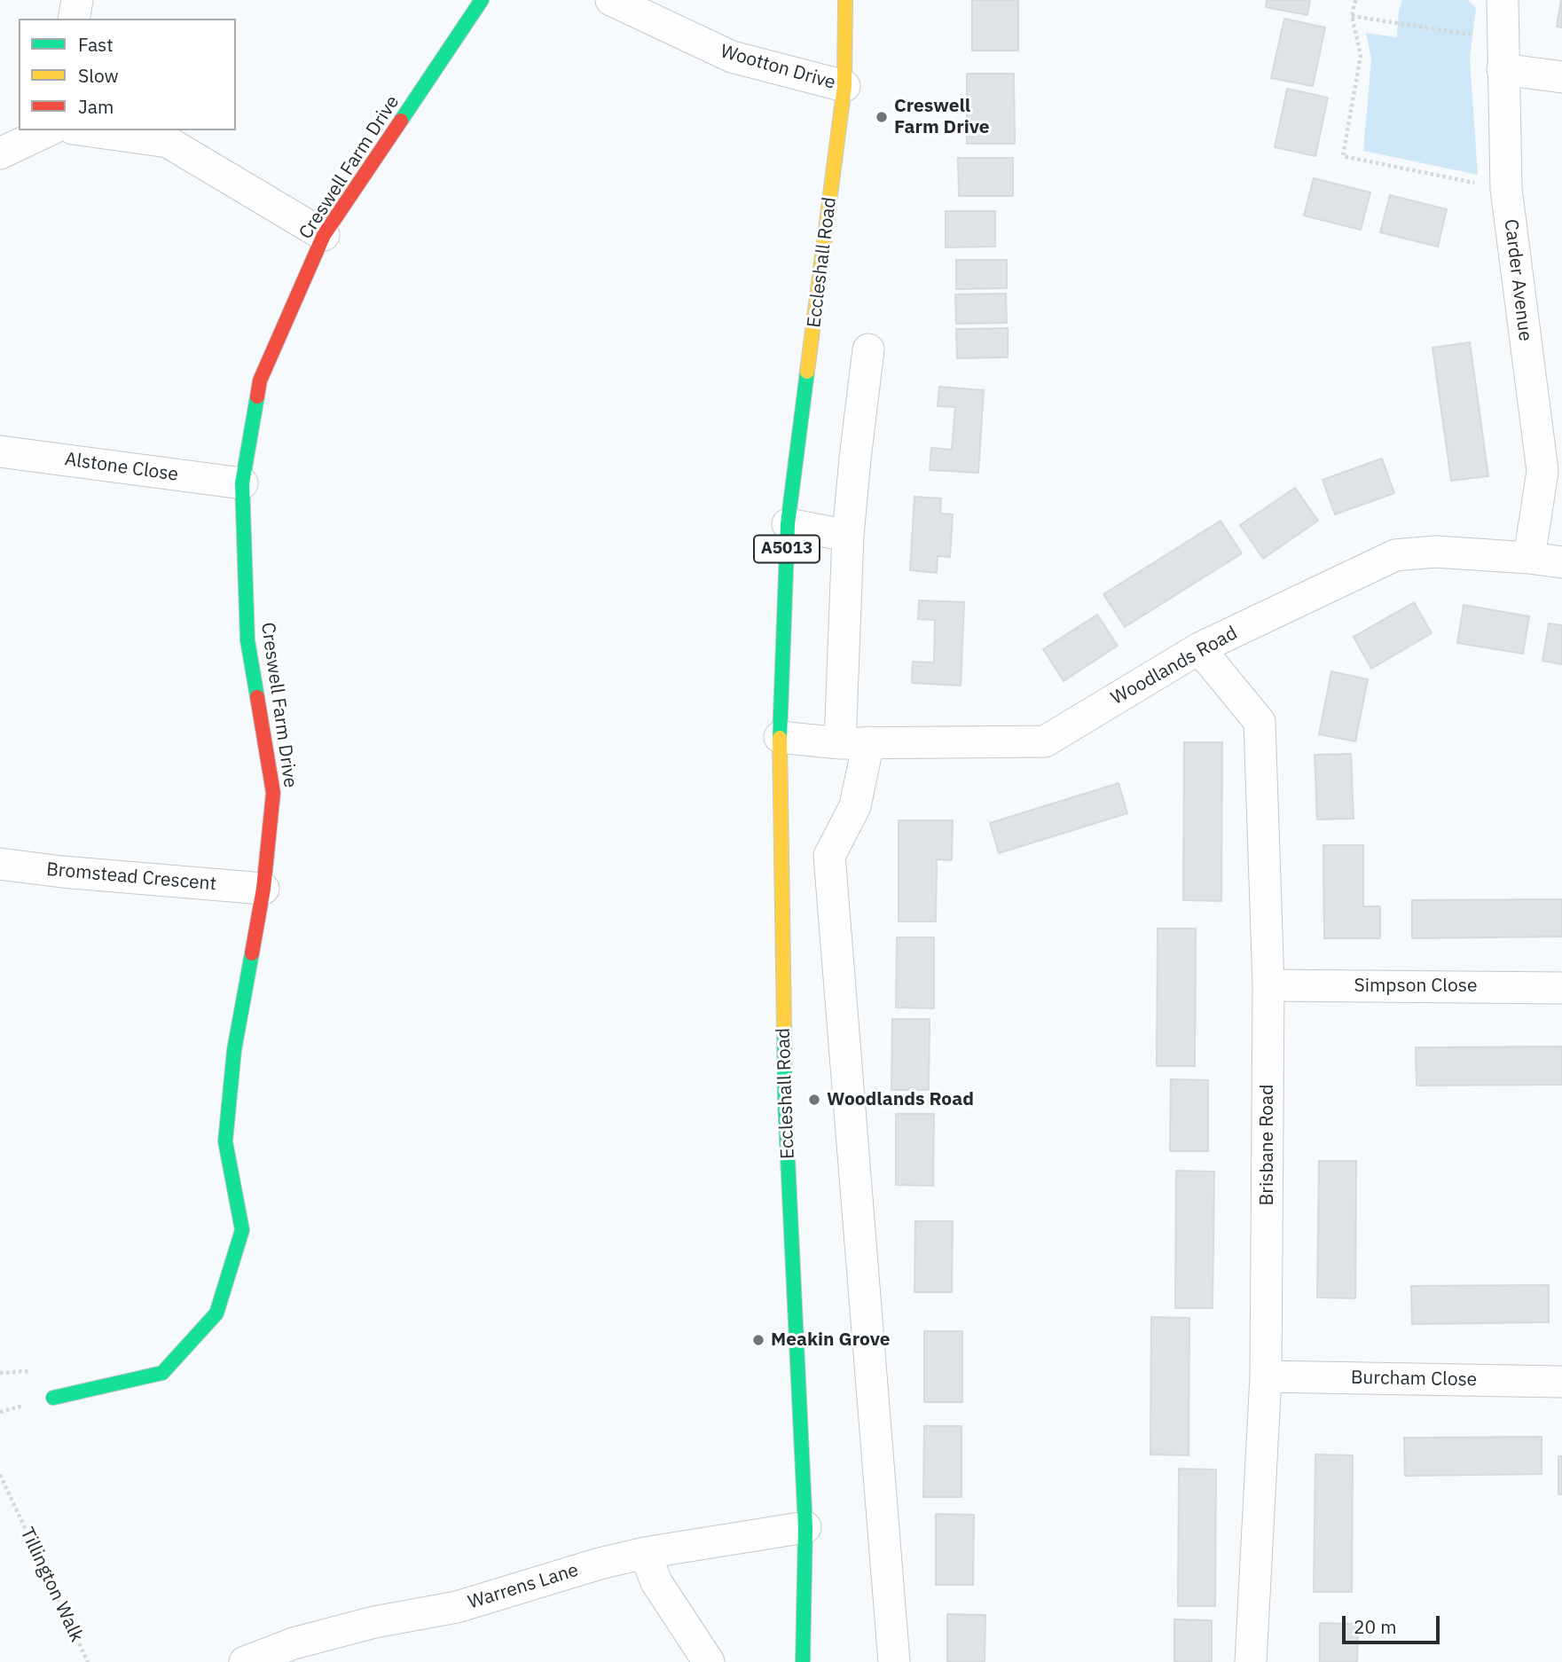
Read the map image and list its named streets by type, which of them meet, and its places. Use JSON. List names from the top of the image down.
{
  "streets": {
    "main road": ["Creswell Farm Drive", "Eccleshall Road", "A5013"],
    "street": [
      "Wootton Drive",
      "Carder Avenue",
      "Alstone Close",
      "Woodlands Road",
      "Bromstead Crescent",
      "Simpson Close",
      "Brisbane Road",
      "Burcham Close",
      "Warrens Lane"
    ],
    "path": ["Tillington Walk"]
  },
  "crossings": [
    ["Wootton Drive", "Eccleshall Road"],
    ["Creswell Farm Drive", "Alstone Close"],
    ["Creswell Farm Drive", "Bromstead Crescent"],
    ["Eccleshall Road", "Woodlands Road"],
    ["Eccleshall Road", "Warrens Lane"],
    ["Carder Avenue", "Woodlands Road"],
    ["Woodlands Road", "Brisbane Road"],
    ["Simpson Close", "Brisbane Road"],
    ["Brisbane Road", "Burcham Close"]
  ],
  "places": ["Creswell Farm Drive", "Woodlands Road", "Meakin Grove"],
  "legend": ["Fast", "Slow", "Jam"],
  "scale_bar": "20 m"
}
